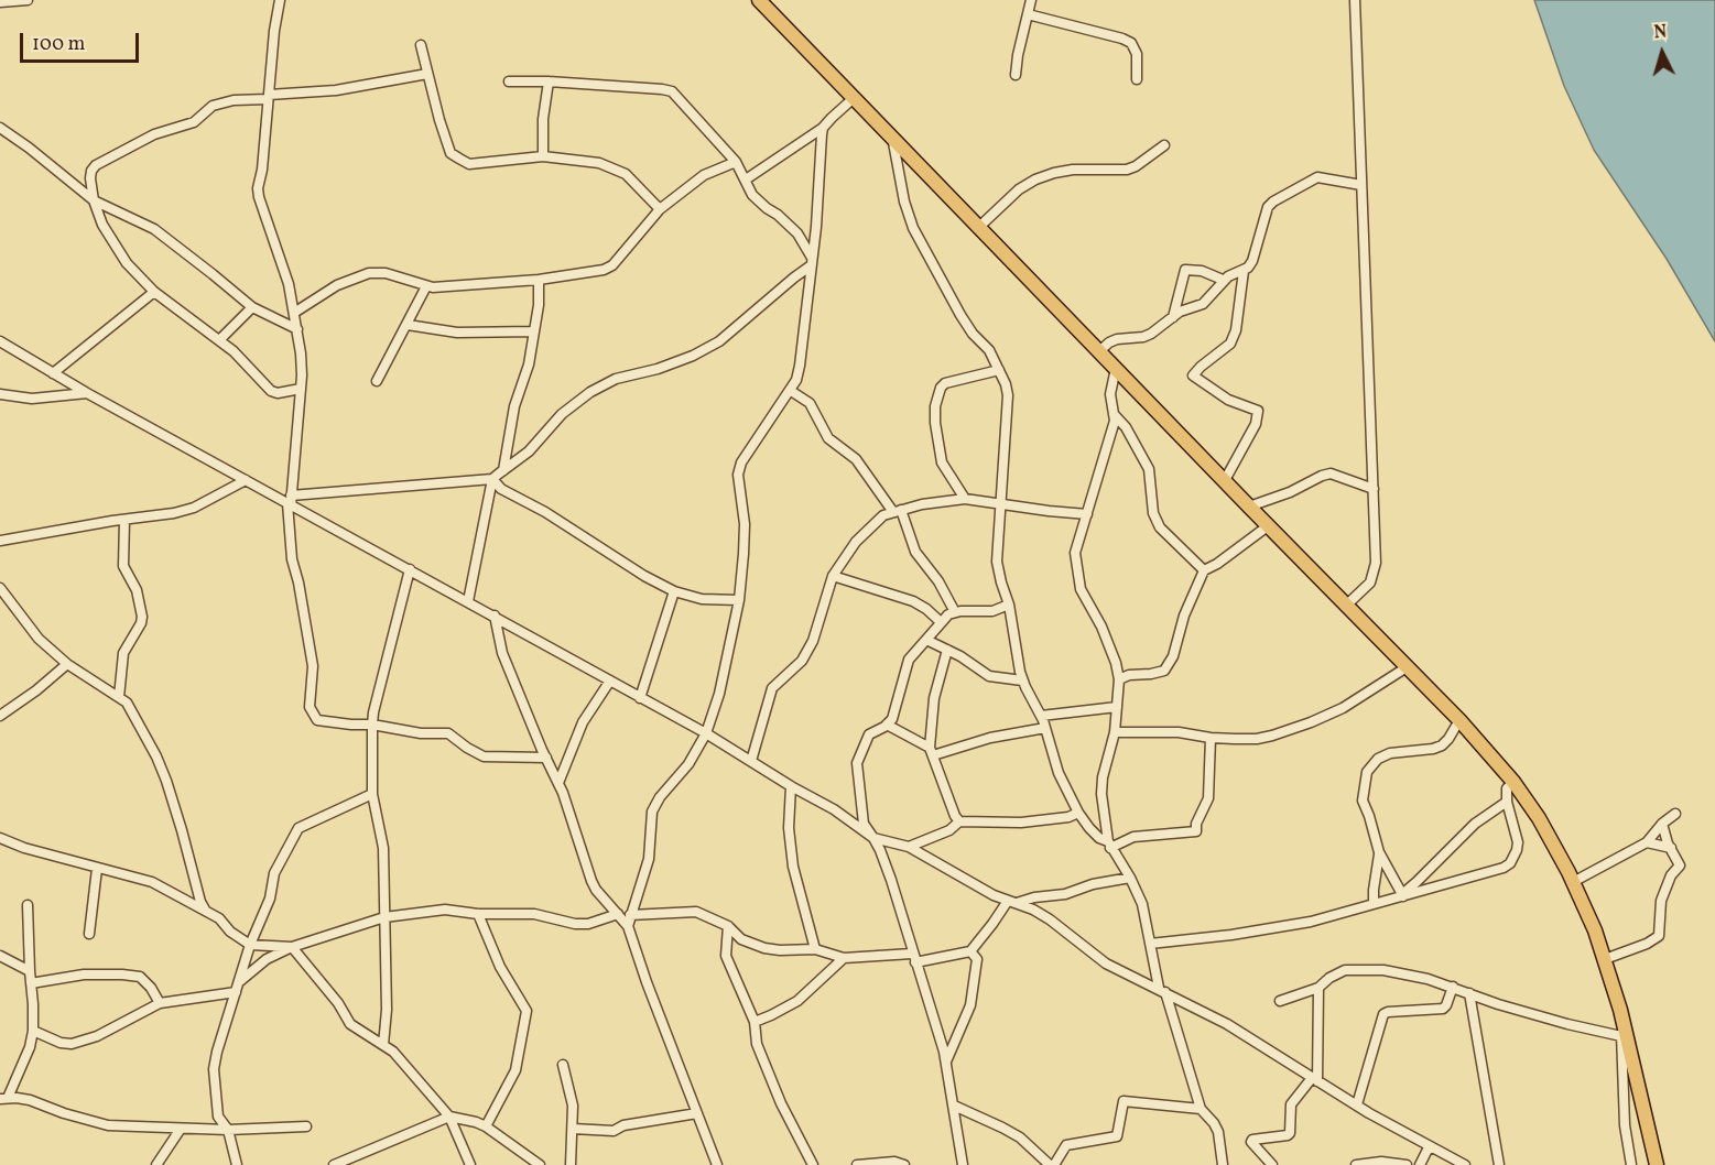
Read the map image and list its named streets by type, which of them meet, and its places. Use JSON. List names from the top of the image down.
{
  "scale_bar": "100 m",
  "north": "top"
}
